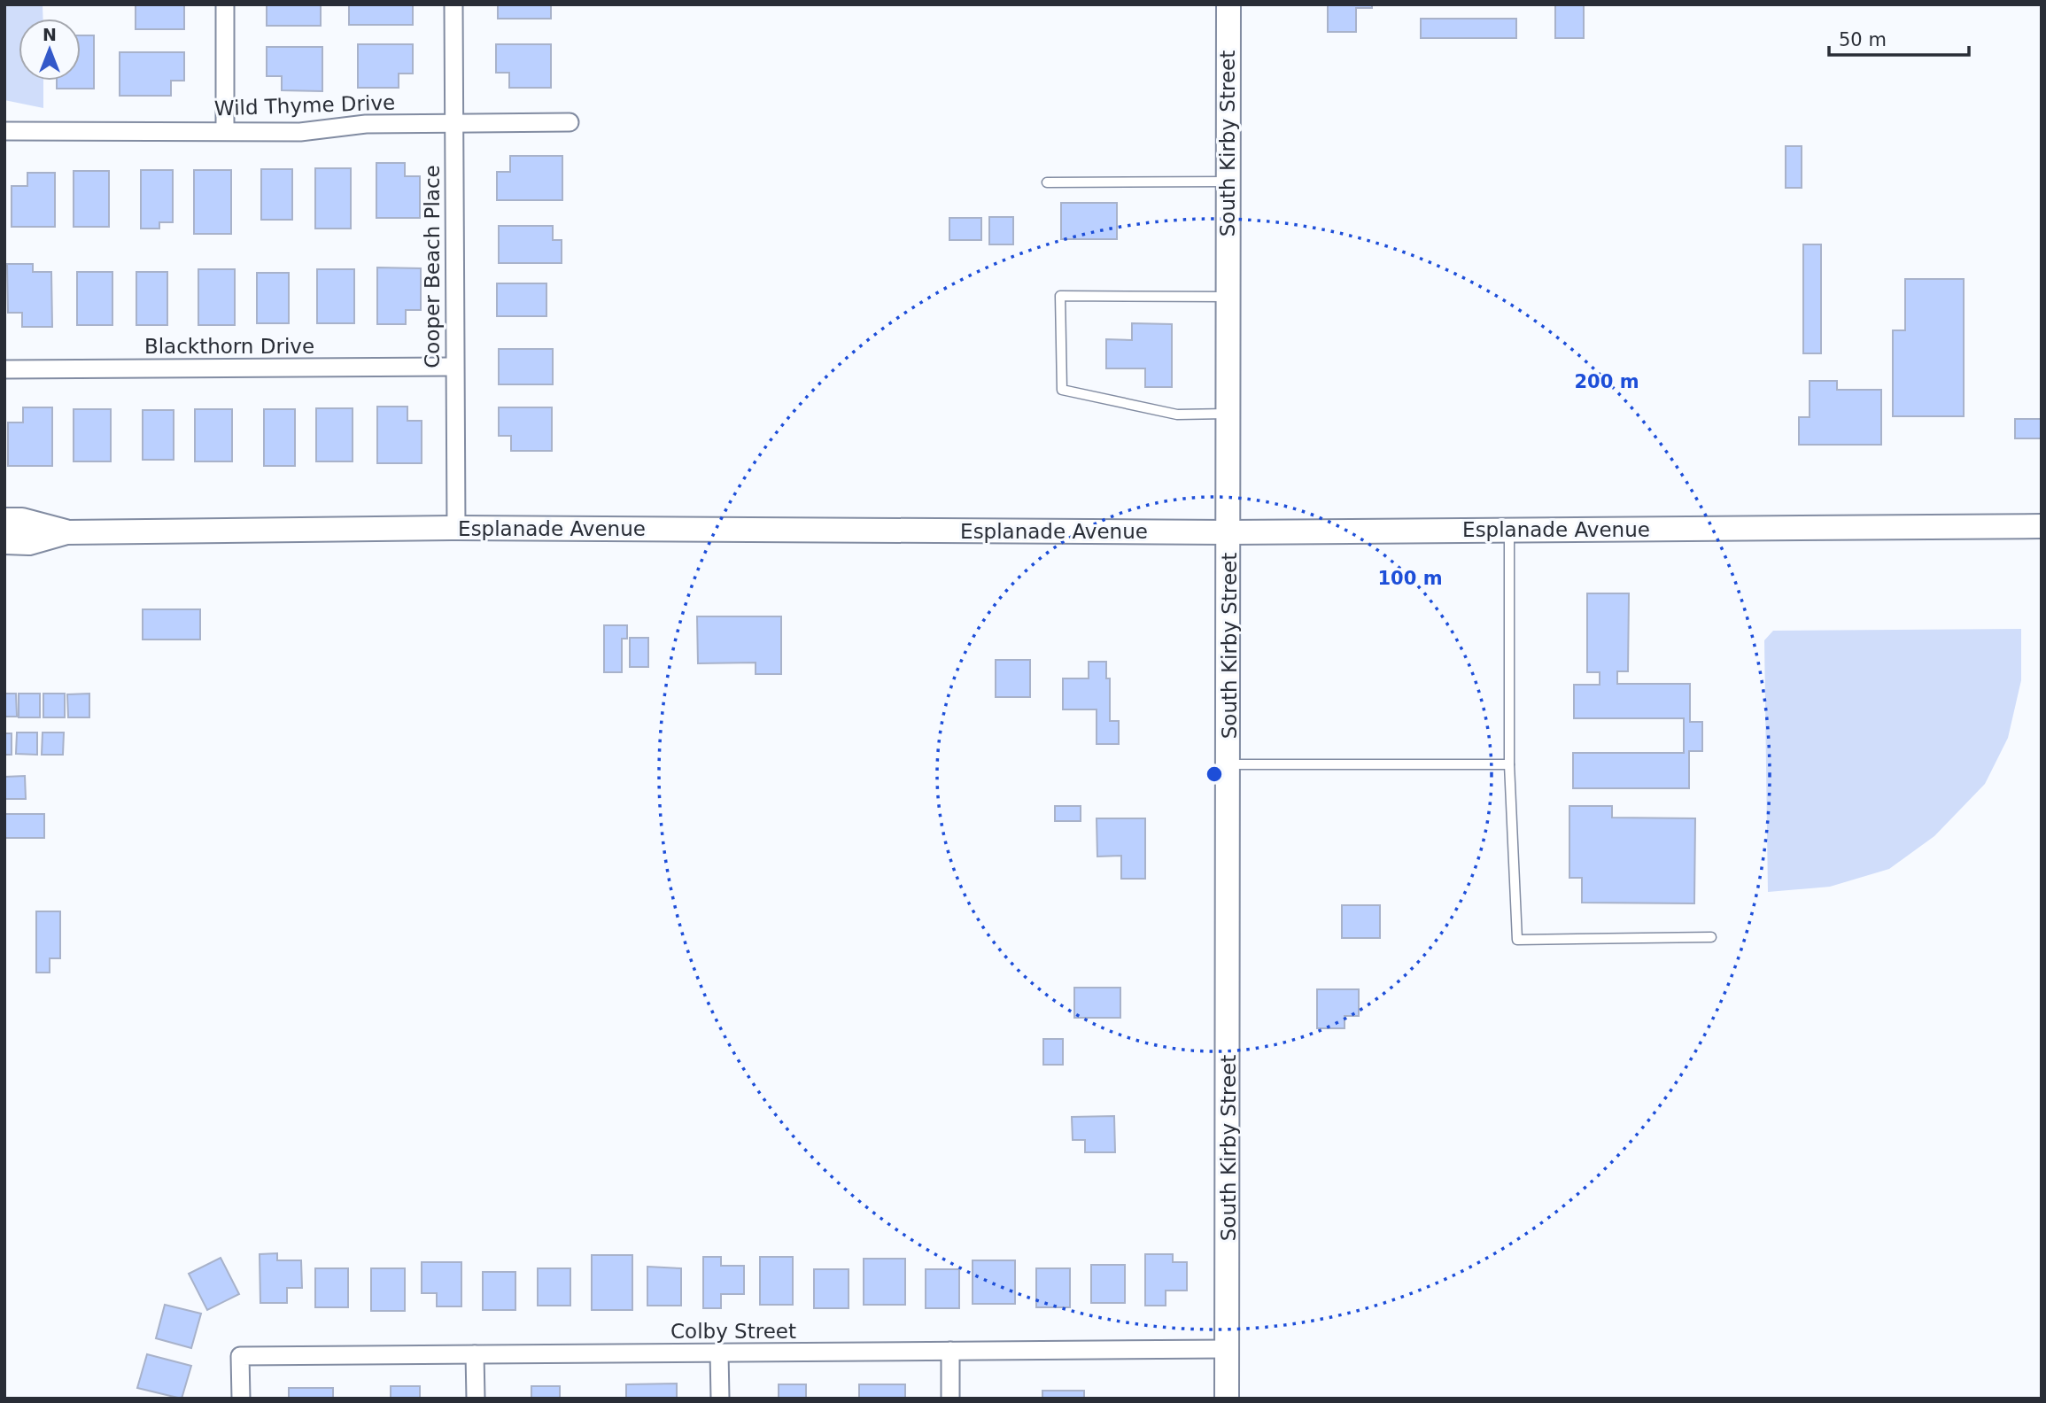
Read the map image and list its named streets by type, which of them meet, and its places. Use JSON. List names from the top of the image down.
{
  "streets": {
    "main road": ["South Kirby Street", "Esplanade Avenue"],
    "street": [
      "Wild Thyme Drive",
      "Cooper Beach Place",
      "Blackthorn Drive",
      "Colby Street"
    ]
  },
  "crossings": [
    ["Wild Thyme Drive", "Cooper Beach Place"],
    ["South Kirby Street", "Esplanade Avenue"],
    ["South Kirby Street", "Colby Street"],
    ["Cooper Beach Place", "Blackthorn Drive"],
    ["Cooper Beach Place", "Esplanade Avenue"]
  ],
  "scale_bar": "50 m",
  "north": "top",
  "rings": ["200 m", "100 m"]
}
